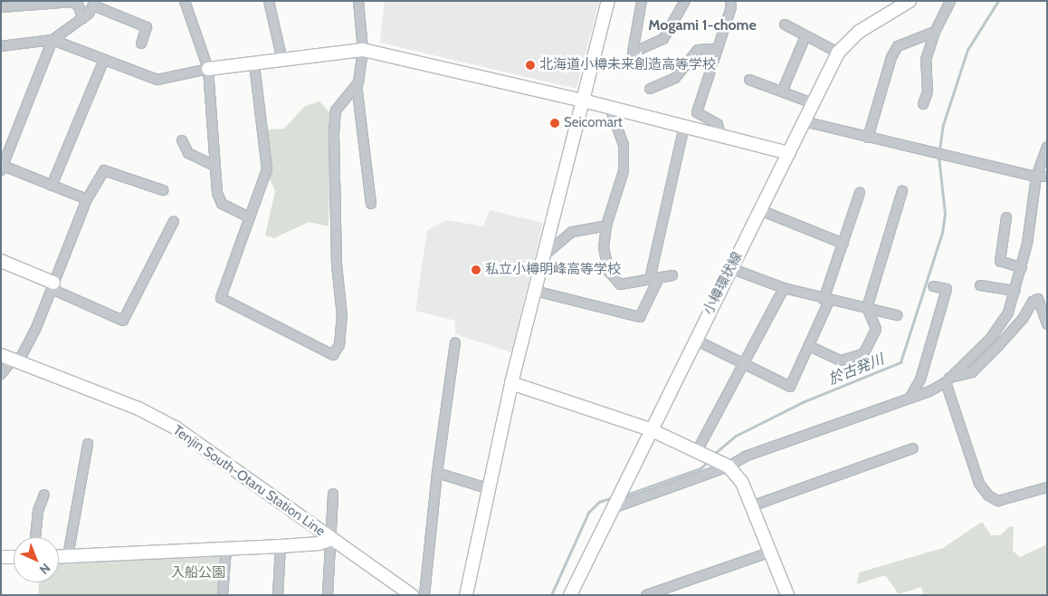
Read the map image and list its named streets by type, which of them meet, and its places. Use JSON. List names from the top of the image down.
{
  "streets": {
    "street": ["小樽環状線", "Tenjin South-Otaru Station Line"]
  },
  "districts": ["Mogami 1-chome"],
  "water": ["於古発川"],
  "parks": ["入船公園"],
  "places": ["北海道小樽未来創造高等学校", "Seicomart", "私立小樽明峰高等学校"],
  "north": "bottom right"
}
